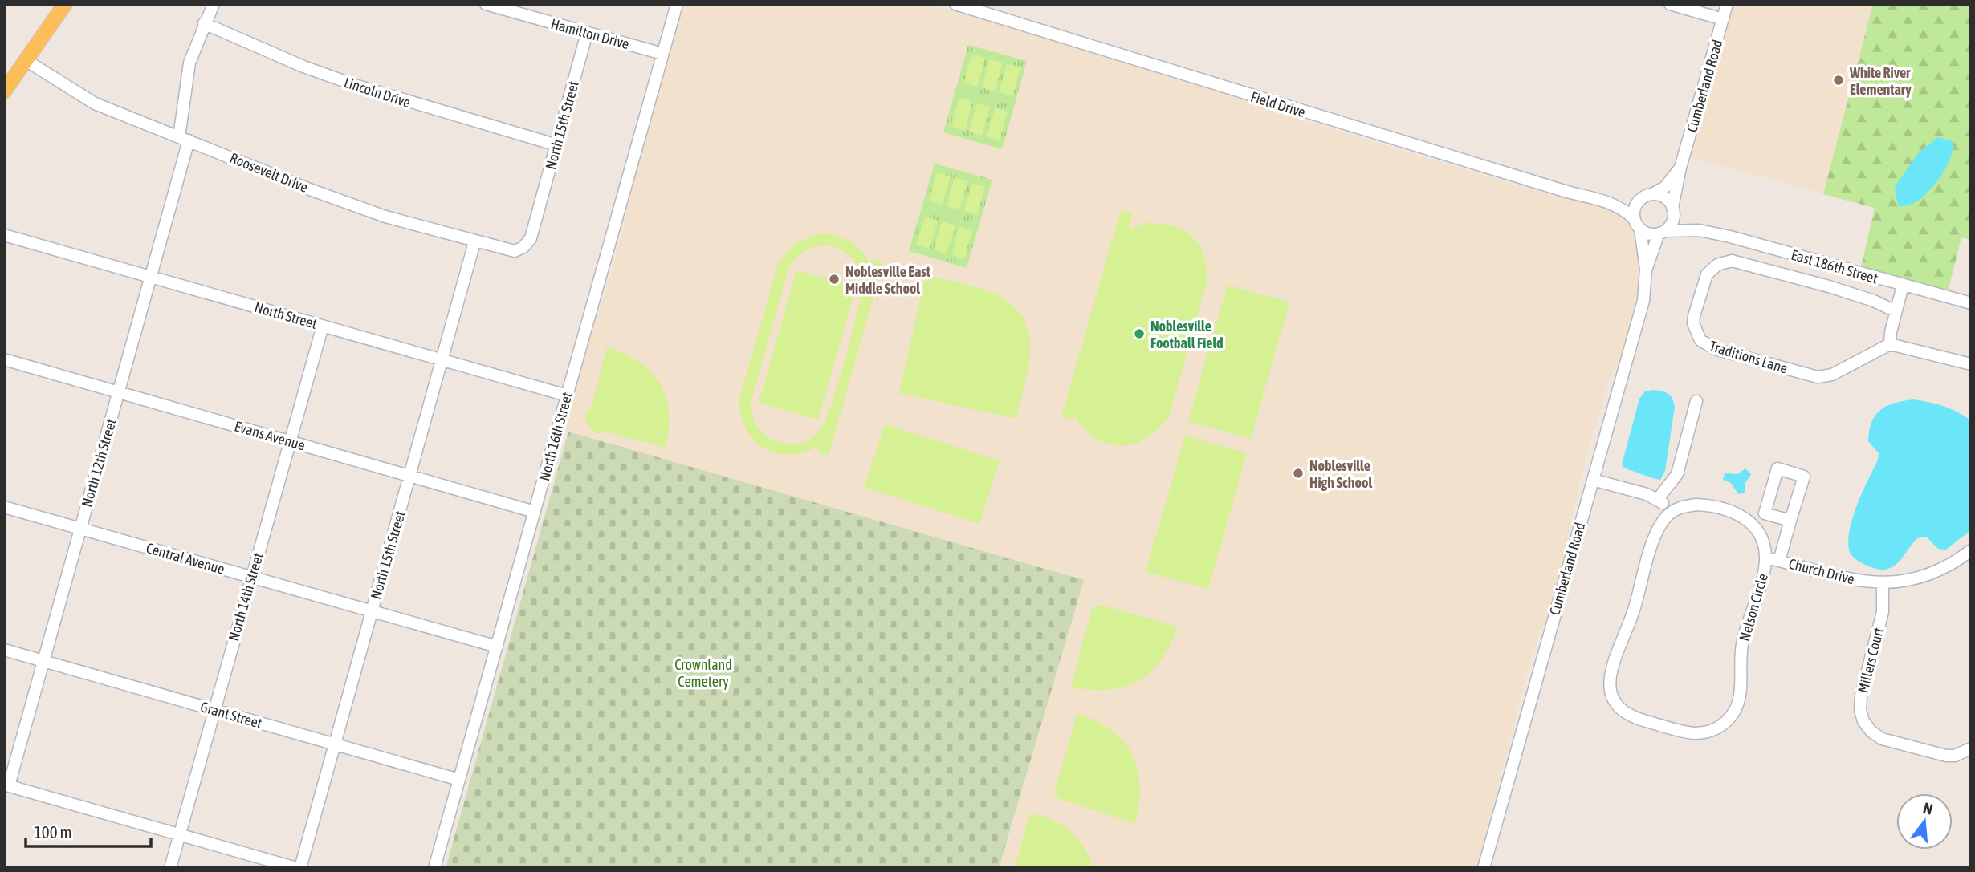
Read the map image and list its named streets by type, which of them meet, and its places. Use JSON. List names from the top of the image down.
{
  "streets": {
    "street": [
      "Hamilton Drive",
      "Cumberland Road",
      "Lincoln Drive",
      "Field Drive",
      "North 15th Street",
      "Roosevelt Drive",
      "East 186th Street",
      "North Street",
      "Traditions Lane",
      "Evans Avenue",
      "North 16th Street",
      "North 12th Street",
      "Central Avenue",
      "Church Drive",
      "North 14th Street",
      "Nelson Circle",
      "Millers Court",
      "Grant Street"
    ]
  },
  "crossings": [
    ["Hamilton Drive", "North 15th Street"],
    ["Hamilton Drive", "North 16th Street"],
    ["Cumberland Road", "East 186th Street"],
    ["Lincoln Drive", "North 15th Street"],
    ["Lincoln Drive", "North 12th Street"],
    ["North 15th Street", "Roosevelt Drive"],
    ["North 15th Street", "North Street"],
    ["North 15th Street", "Evans Avenue"],
    ["North 15th Street", "Central Avenue"],
    ["North 15th Street", "Grant Street"],
    ["Roosevelt Drive", "North 12th Street"],
    ["North Street", "North 16th Street"],
    ["North Street", "North 12th Street"],
    ["North Street", "North 14th Street"],
    ["Evans Avenue", "North 16th Street"],
    ["Evans Avenue", "North 12th Street"],
    ["Evans Avenue", "North 14th Street"],
    ["North 16th Street", "Central Avenue"],
    ["North 16th Street", "Grant Street"],
    ["North 12th Street", "Central Avenue"],
    ["North 12th Street", "Grant Street"],
    ["Central Avenue", "North 14th Street"],
    ["Church Drive", "Nelson Circle"],
    ["Church Drive", "Millers Court"],
    ["North 14th Street", "Grant Street"]
  ],
  "parks": ["Crownland Cemetery"],
  "places": [
    "White River Elementary",
    "Noblesville East Middle School",
    "Noblesville Football Field",
    "Noblesville High School"
  ],
  "scale_bar": "100 m",
  "north": "top"
}
